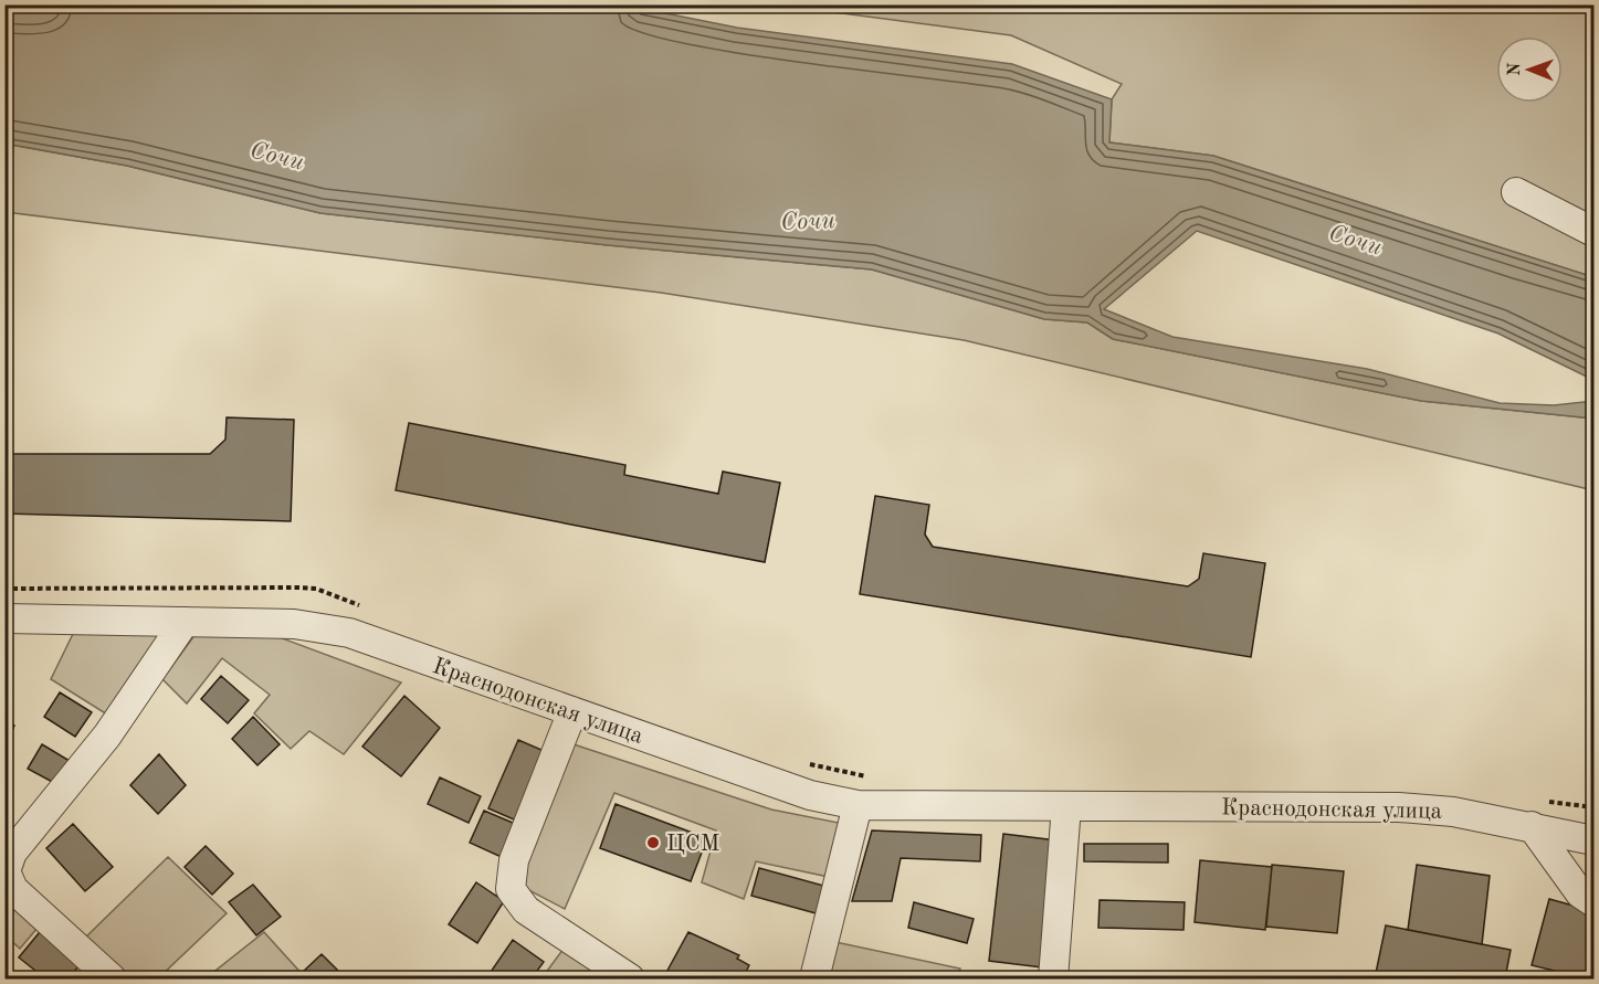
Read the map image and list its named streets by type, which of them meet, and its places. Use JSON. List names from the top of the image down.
{
  "streets": {
    "street": ["Краснодонская улица"]
  },
  "water": ["Сочи"],
  "places": ["ЦСМ"],
  "north": "left"
}
